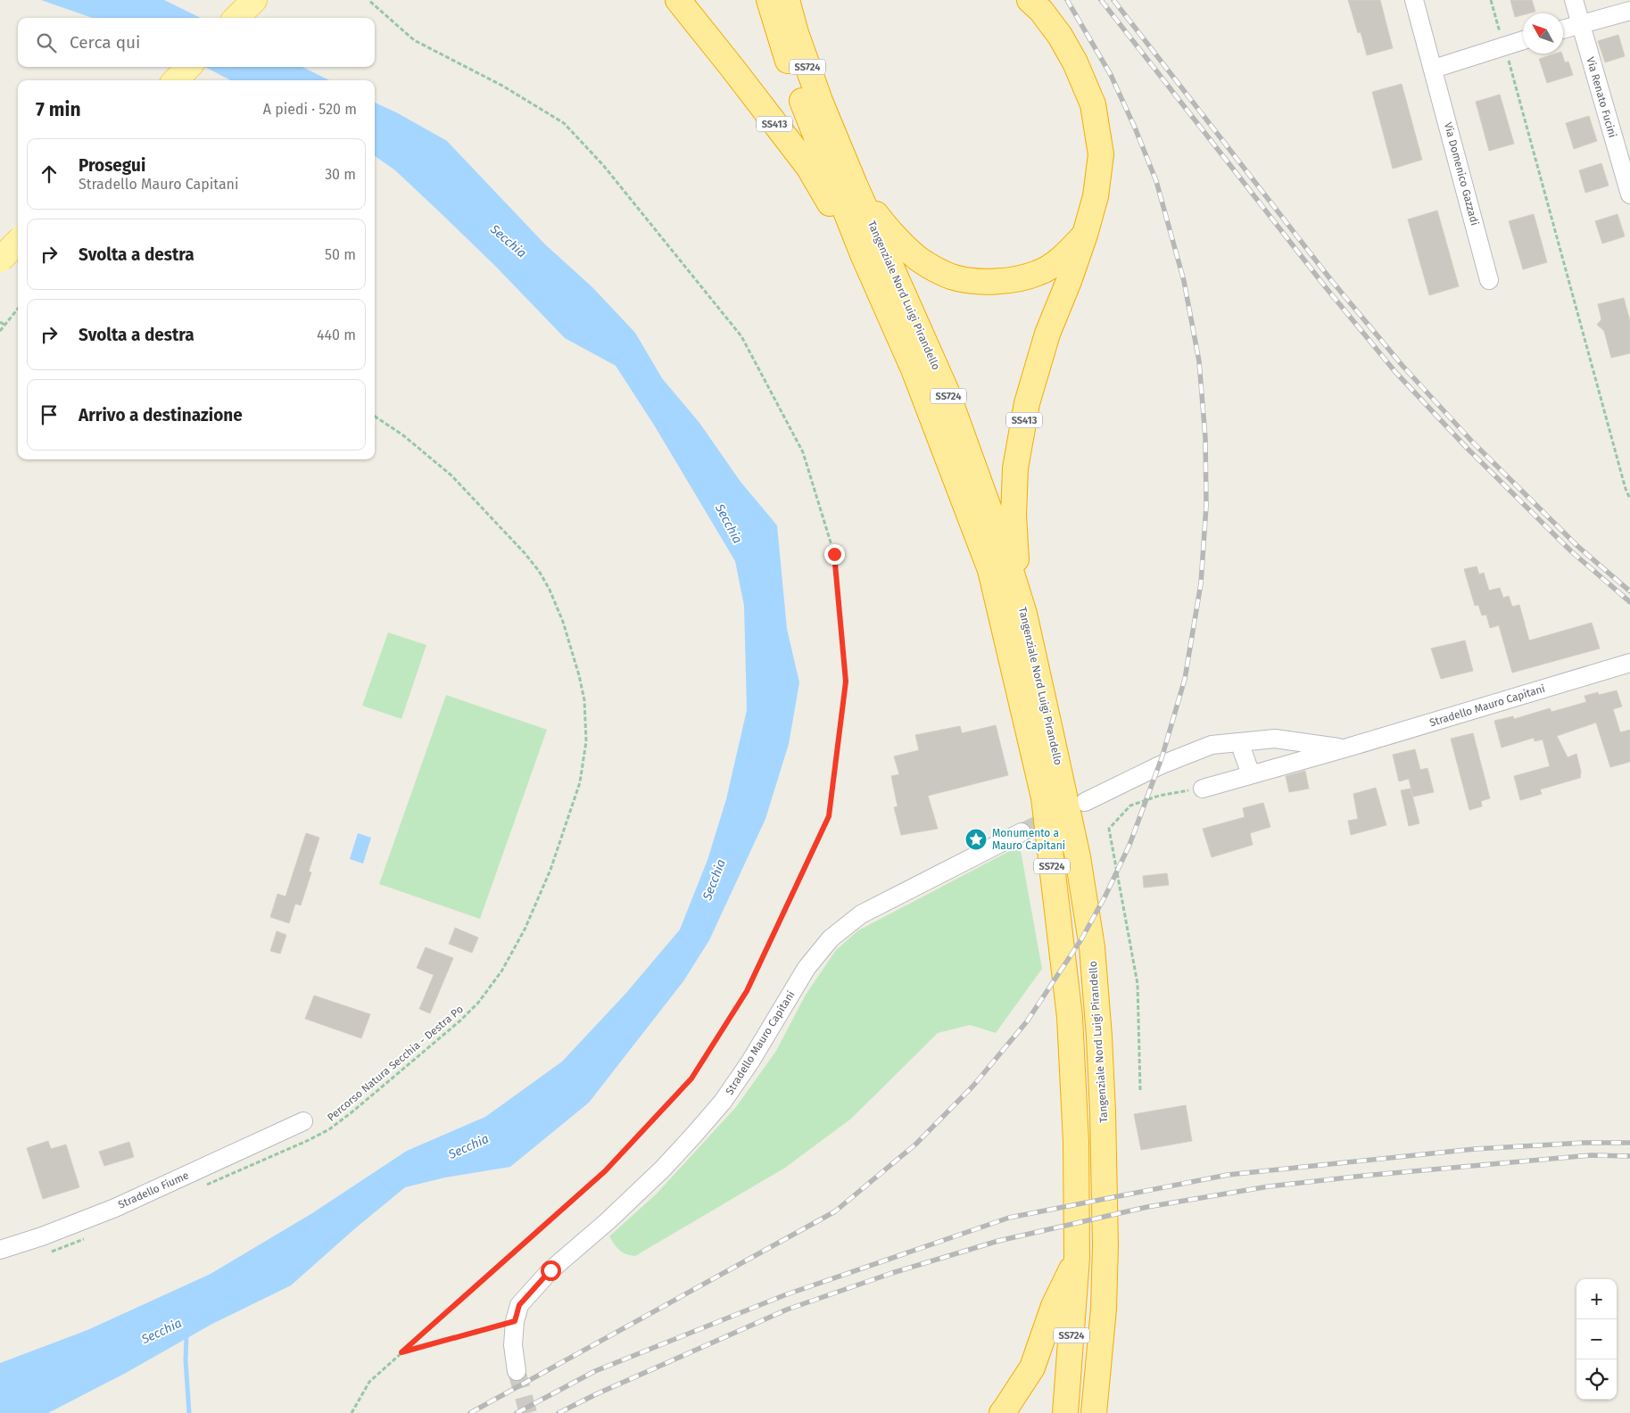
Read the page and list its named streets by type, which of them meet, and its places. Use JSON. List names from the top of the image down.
{
  "streets": {
    "highway": ["SS724", "SS413", "Tangenziale Nord Luigi Pirandello"],
    "street": [
      "Via Renato Fucini",
      "Via Domenico Gazzadi",
      "Stradello Mauro Capitani",
      "Stradello Fiume"
    ],
    "path": ["Percorso Natura Secchia - Destra Po"]
  },
  "crossings": [
    ["SS413", "Tangenziale Nord Luigi Pirandello"]
  ],
  "water": ["Secchia"],
  "places": {
    "place": ["Monumento a Mauro Capitani"]
  },
  "north": "top left",
  "page": {
    "search": "Cerca qui",
    "heading": ["7 min", "A piedi · 520 m"],
    "list": [
      ["Prosegui", "Stradello Mauro Capitani", "30 m"],
      ["Svolta a destra", "50 m"],
      ["Svolta a destra", "440 m"],
      "Arrivo a destinazione"
    ],
    "map_buttons": ["+", "−"]
  }
}
